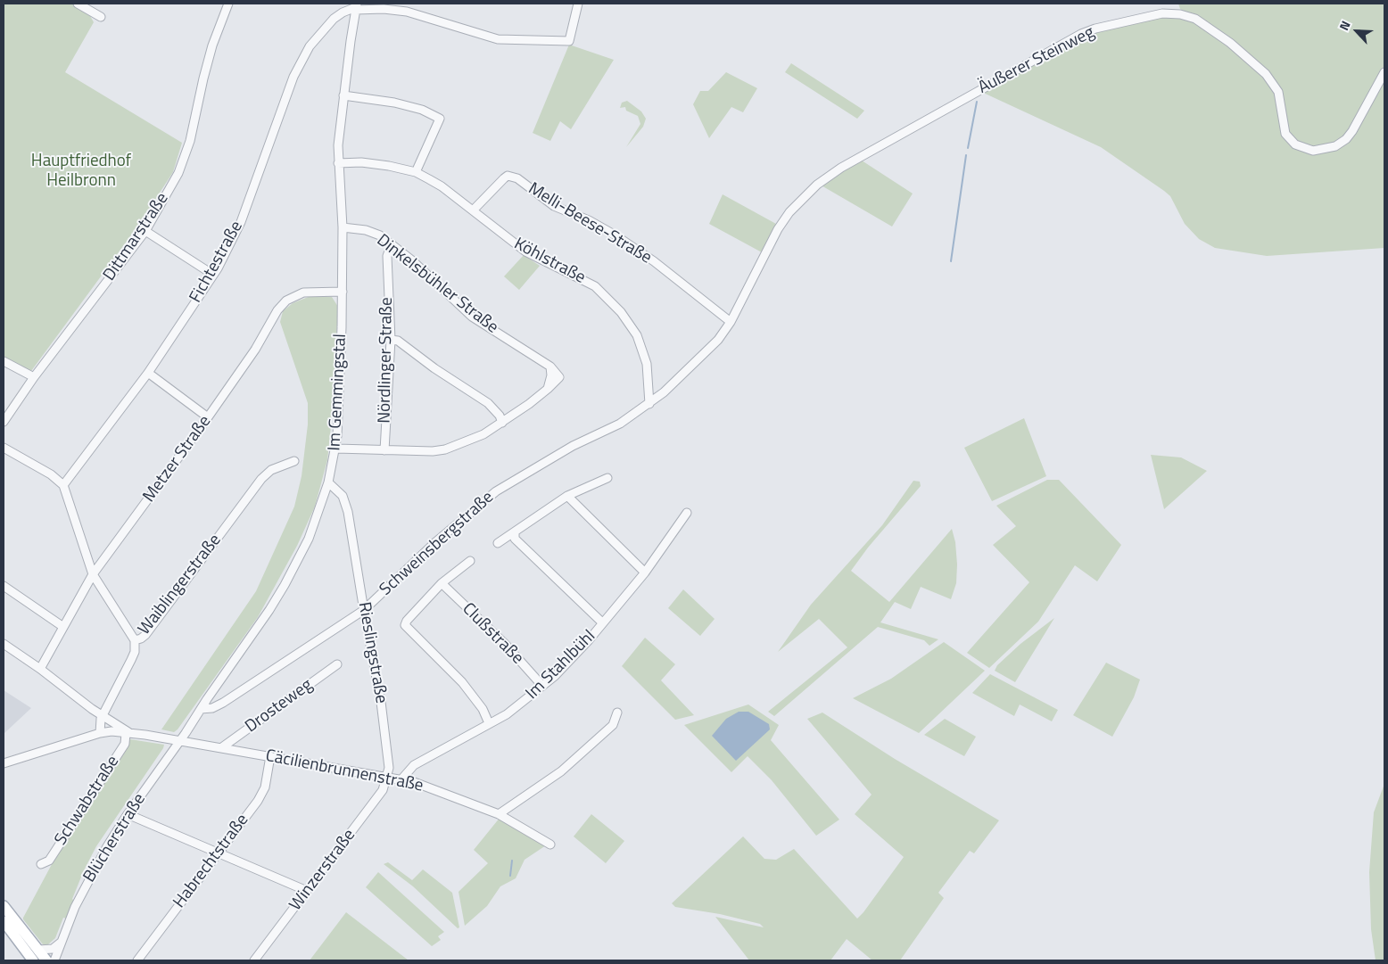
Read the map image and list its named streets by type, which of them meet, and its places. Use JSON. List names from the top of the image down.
{
  "streets": {
    "street": [
      "Äußerer Steinweg",
      "Melli-Beese-Straße",
      "Dittmarstraße",
      "Köhlstraße",
      "Fichtestraße",
      "Dinkelsbühler Straße",
      "Nördlinger Straße",
      "Im Gemmingstal",
      "Metzer Straße",
      "Schweinsbergstraße",
      "Waiblingerstraße",
      "Clußstraße",
      "Rieslingstraße",
      "Im Stahlbühl",
      "Drosteweg",
      "Cäcilienbrunnenstraße",
      "Schwabstraße",
      "Blücherstraße",
      "Habrechtstraße",
      "Winzerstraße"
    ]
  },
  "crossings": [
    ["Äußerer Steinweg", "Melli-Beese-Straße"],
    ["Äußerer Steinweg", "Schweinsbergstraße"],
    ["Melli-Beese-Straße", "Köhlstraße"],
    ["Melli-Beese-Straße", "Schweinsbergstraße"],
    ["Köhlstraße", "Im Gemmingstal"],
    ["Köhlstraße", "Schweinsbergstraße"],
    ["Fichtestraße", "Im Gemmingstal"],
    ["Dinkelsbühler Straße", "Nördlinger Straße"],
    ["Dinkelsbühler Straße", "Im Gemmingstal"],
    ["Im Gemmingstal", "Metzer Straße"],
    ["Im Gemmingstal", "Schweinsbergstraße"],
    ["Im Gemmingstal", "Rieslingstraße"],
    ["Im Gemmingstal", "Cäcilienbrunnenstraße"],
    ["Im Gemmingstal", "Blücherstraße"],
    ["Schweinsbergstraße", "Rieslingstraße"],
    ["Waiblingerstraße", "Cäcilienbrunnenstraße"],
    ["Clußstraße", "Im Stahlbühl"],
    ["Rieslingstraße", "Cäcilienbrunnenstraße"],
    ["Rieslingstraße", "Winzerstraße"],
    ["Im Stahlbühl", "Cäcilienbrunnenstraße"],
    ["Drosteweg", "Cäcilienbrunnenstraße"],
    ["Cäcilienbrunnenstraße", "Schwabstraße"],
    ["Cäcilienbrunnenstraße", "Blücherstraße"],
    ["Cäcilienbrunnenstraße", "Habrechtstraße"],
    ["Cäcilienbrunnenstraße", "Winzerstraße"]
  ],
  "parks": ["Hauptfriedhof Heilbronn"],
  "north": "top left"
}
